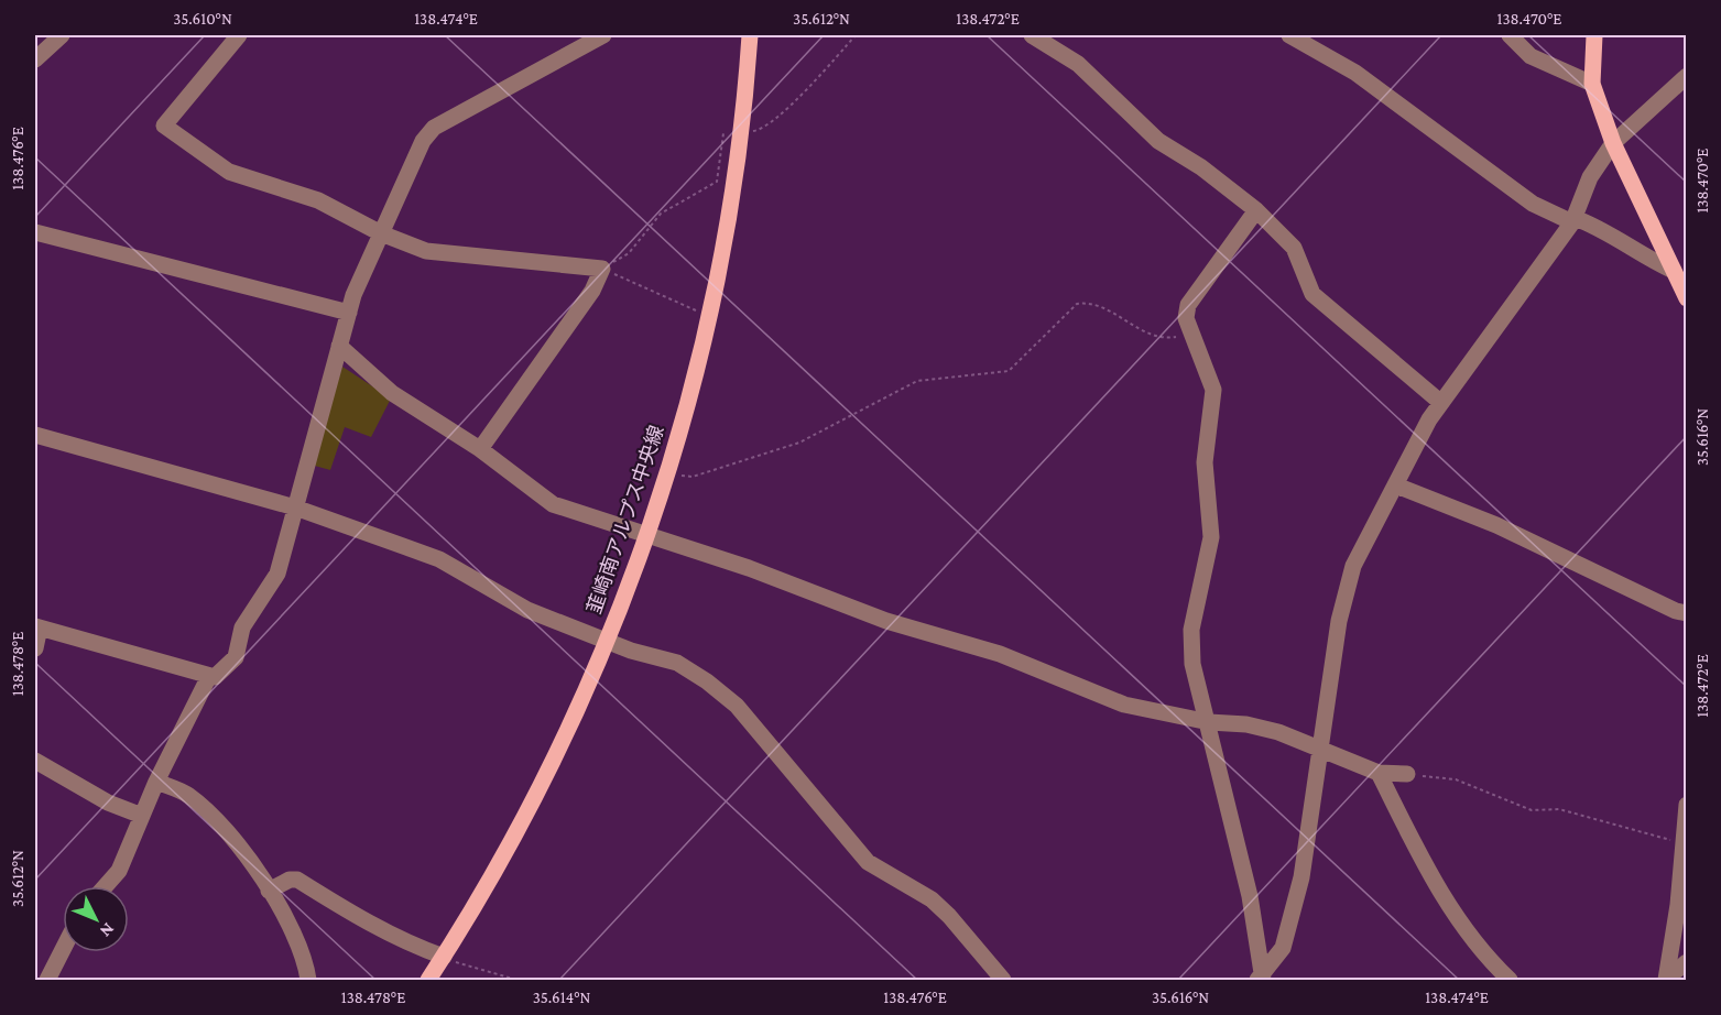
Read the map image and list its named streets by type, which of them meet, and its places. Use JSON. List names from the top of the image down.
{
  "streets": {
    "main road": ["韮崎南アルプス中央線"]
  },
  "north": "bottom right",
  "coordinates": [
    "35.610°N",
    "138.474°E",
    "35.612°N",
    "138.472°E",
    "138.470°E",
    "138.476°E",
    "35.616°N",
    "138.478°E",
    "35.614°N"
  ]
}
